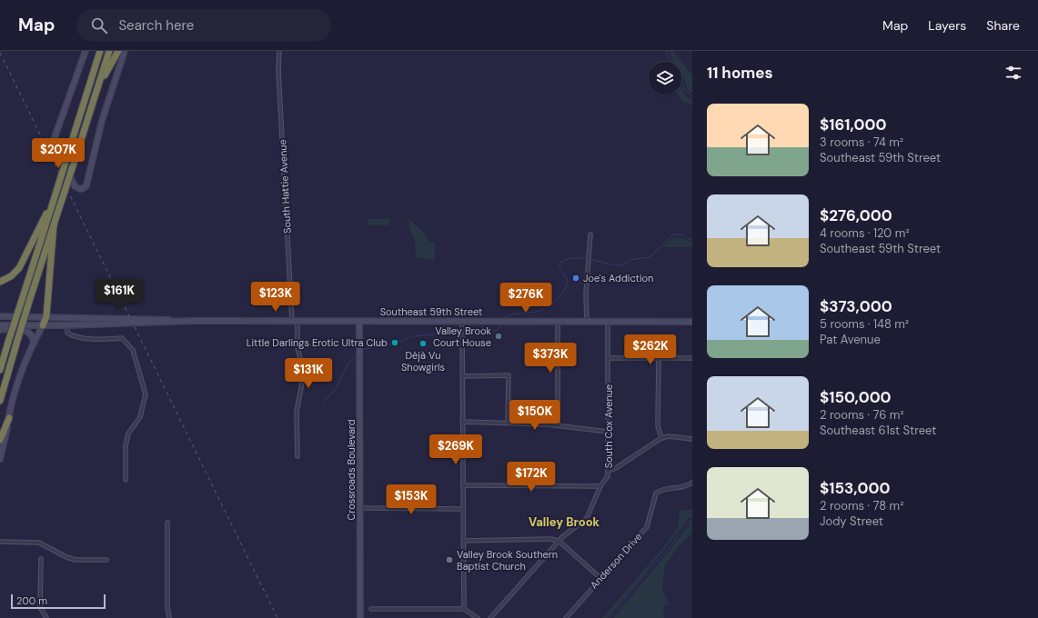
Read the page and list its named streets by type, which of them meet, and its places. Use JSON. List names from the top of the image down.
{
  "streets": {
    "main road": ["Southeast 59th Street", "Crossroads Boulevard"],
    "street": ["South Hattie Avenue", "South Cox Avenue", "Anderson Drive"]
  },
  "crossings": [
    ["South Hattie Avenue", "Southeast 59th Street"],
    ["Southeast 59th Street", "South Cox Avenue"],
    ["Southeast 59th Street", "Crossroads Boulevard"]
  ],
  "districts": ["Valley Brook"],
  "places": [
    "Joe's Addiction",
    "Valley Brook Court House",
    "Little Darlings Erotic Ultra Club",
    "Déjà Vu Showgirls",
    "Valley Brook Southern Baptist Church"
  ],
  "scale_bar": "200 m",
  "page": {
    "header": "Map",
    "search": "Search here",
    "nav": ["Map", "Layers", "Share"],
    "heading": "11 homes",
    "list": [
      {
        "name": "$161,000",
        "note": "3 rooms · 74 m² · Southeast 59th Street"
      },
      {
        "name": "$276,000",
        "note": "4 rooms · 120 m² · Southeast 59th Street"
      },
      {
        "name": "$373,000",
        "note": "5 rooms · 148 m² · Pat Avenue"
      },
      {
        "name": "$150,000",
        "note": "2 rooms · 76 m² · Southeast 61st Street"
      },
      {
        "name": "$153,000",
        "note": "2 rooms · 78 m² · Jody Street"
      }
    ],
    "price": [
      "$207K",
      "$161K",
      "$123K",
      "$276K",
      "$262K",
      "$373K",
      "$131K",
      "$150K",
      "$269K",
      "$172K",
      "$153K"
    ],
    "scale": "200 m"
  }
}
